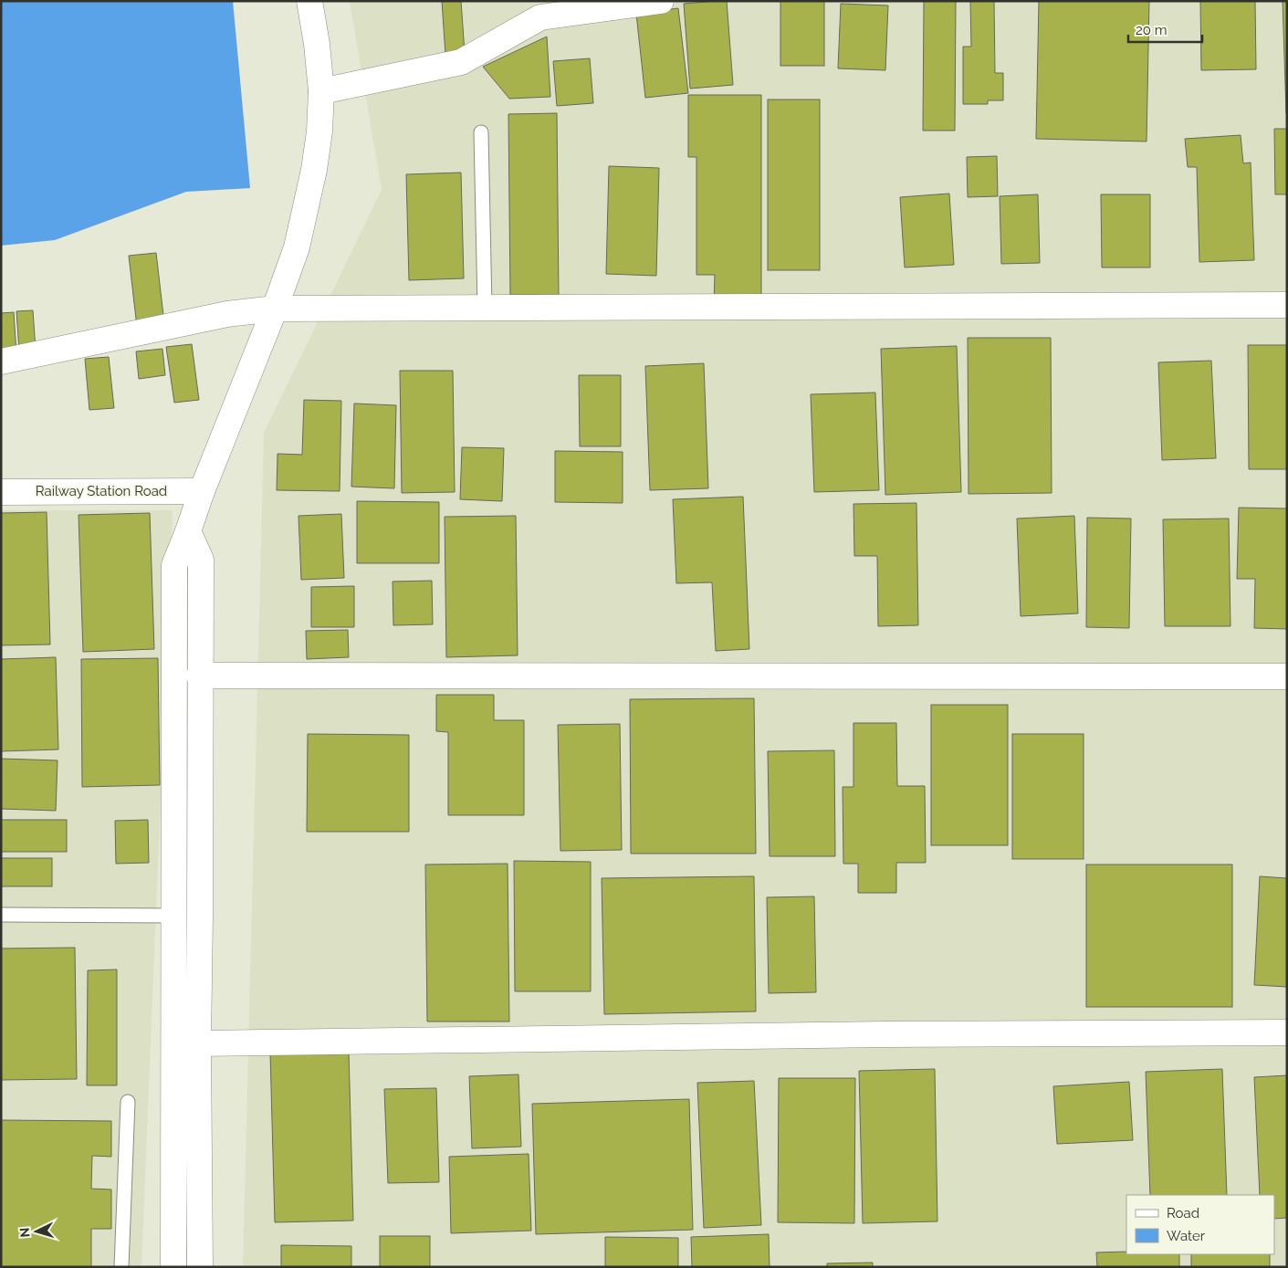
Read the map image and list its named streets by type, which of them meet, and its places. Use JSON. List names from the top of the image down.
{
  "streets": {
    "street": ["Railway Station Road"]
  },
  "legend": ["Road", "Water"],
  "scale_bar": "20 m",
  "north": "left"
}
